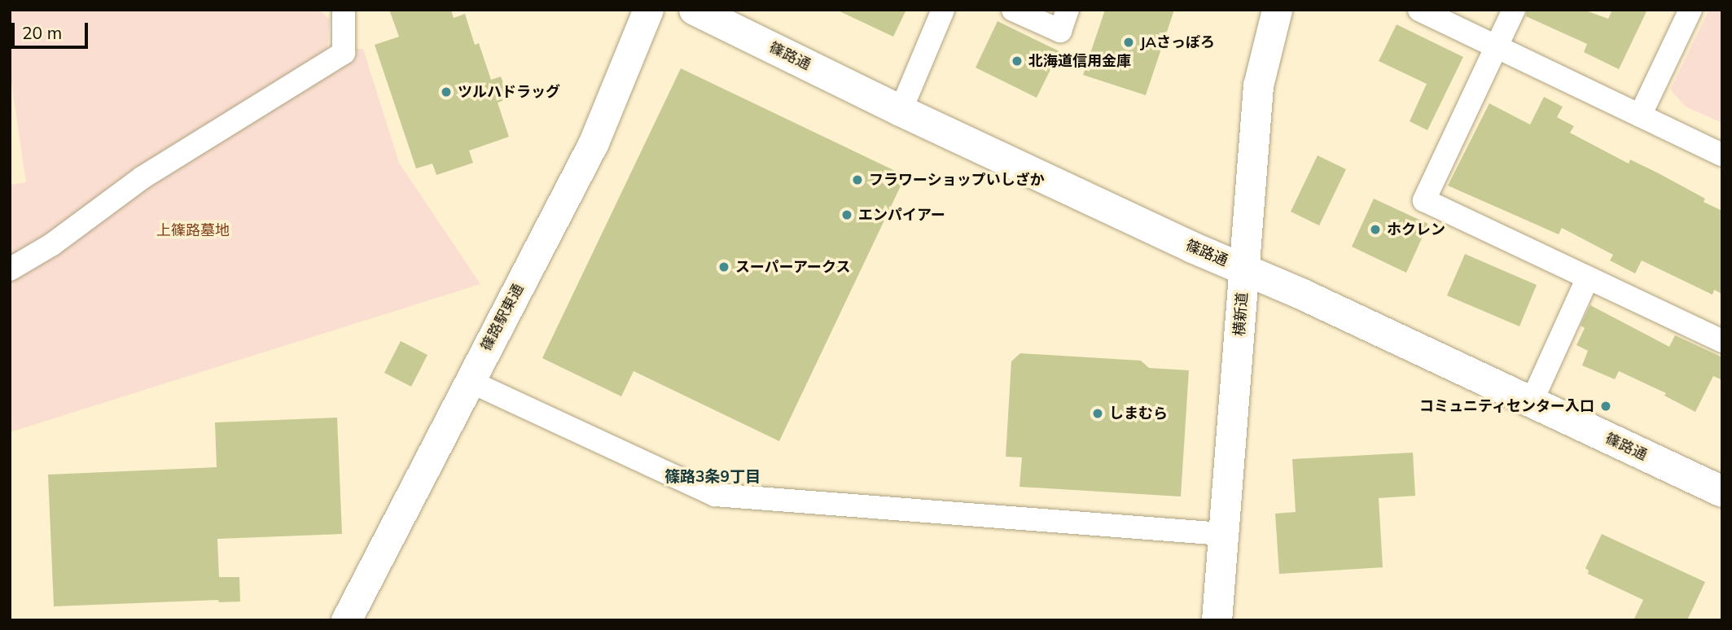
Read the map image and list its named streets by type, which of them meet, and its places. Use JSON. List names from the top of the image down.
{
  "streets": {
    "main road": ["篠路通"],
    "street": ["横新道", "篠路駅東通"]
  },
  "crossings": [
    ["篠路通", "横新道"]
  ],
  "districts": ["篠路3条9丁目"],
  "parks": ["上篠路墓地"],
  "places": [
    "JAさっぽろ",
    "北海道信用金庫",
    "ツルハドラッグ",
    "フラワーショップいしざか",
    "エンパイアー",
    "ホクレン",
    "スーパーアークス",
    "コミュニティセンター入口",
    "しまむら"
  ],
  "scale_bar": "20 m"
}
